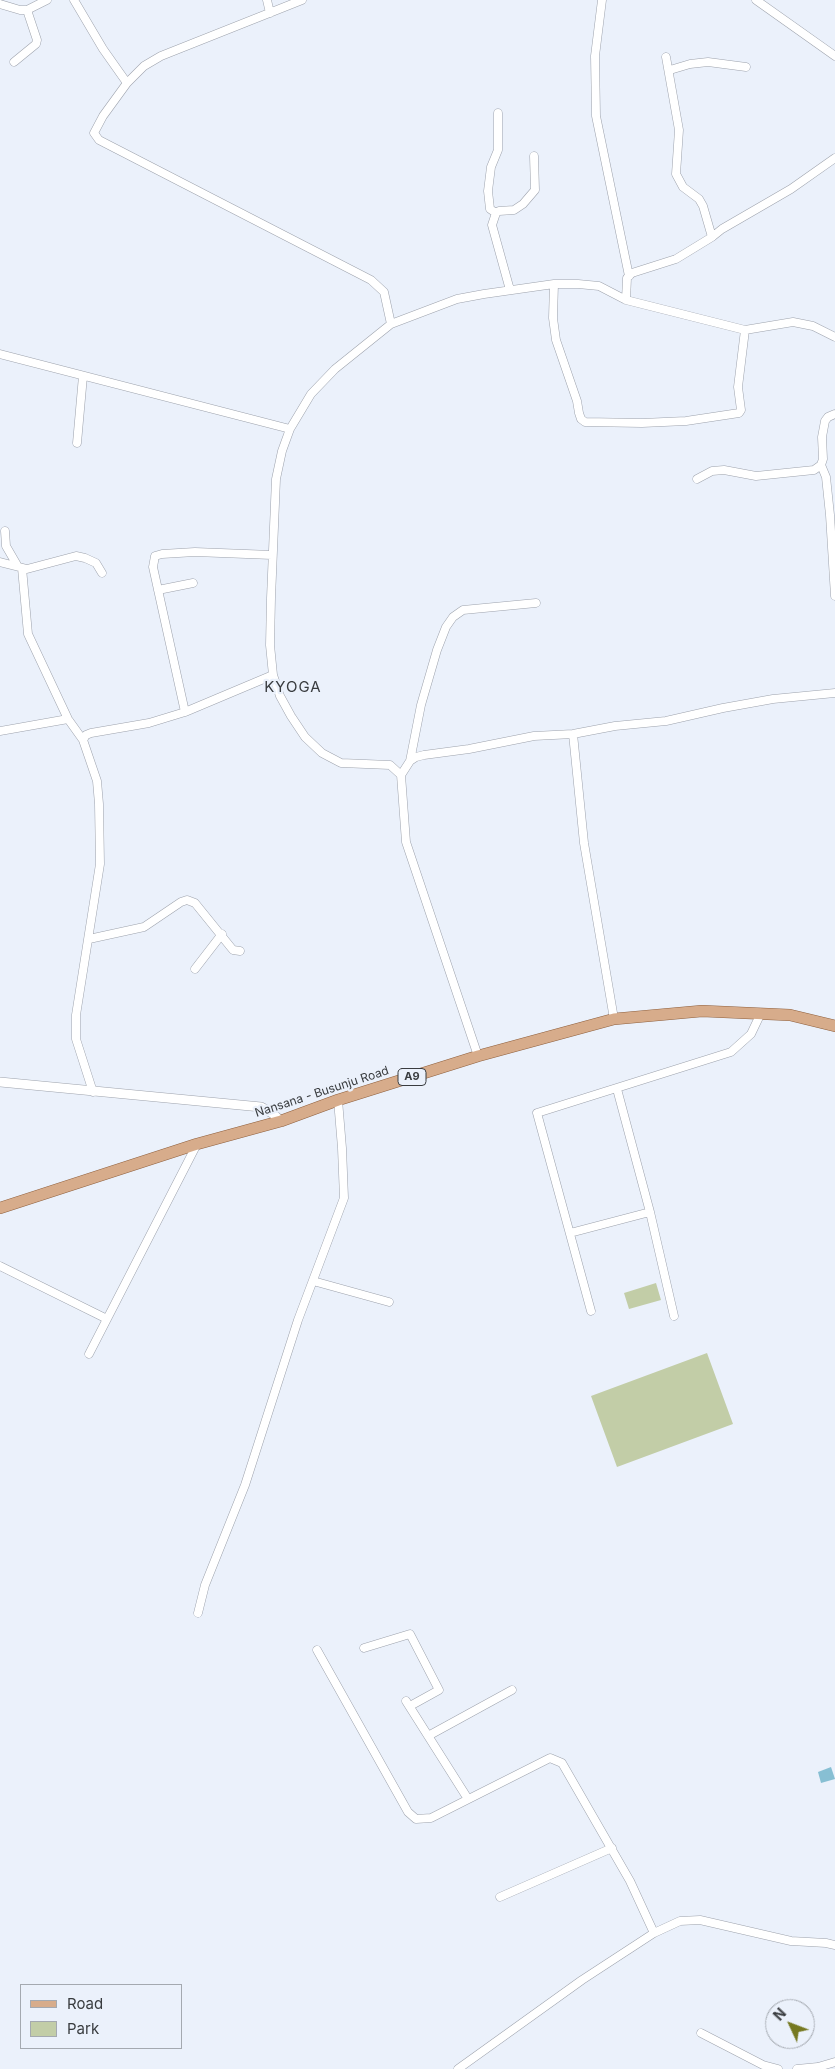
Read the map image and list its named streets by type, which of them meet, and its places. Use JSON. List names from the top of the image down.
{
  "streets": {
    "main road": ["A9", "Nansana - Busunju Road"]
  },
  "districts": ["KYOGA"],
  "legend": ["Road", "Park"],
  "north": "top left"
}
